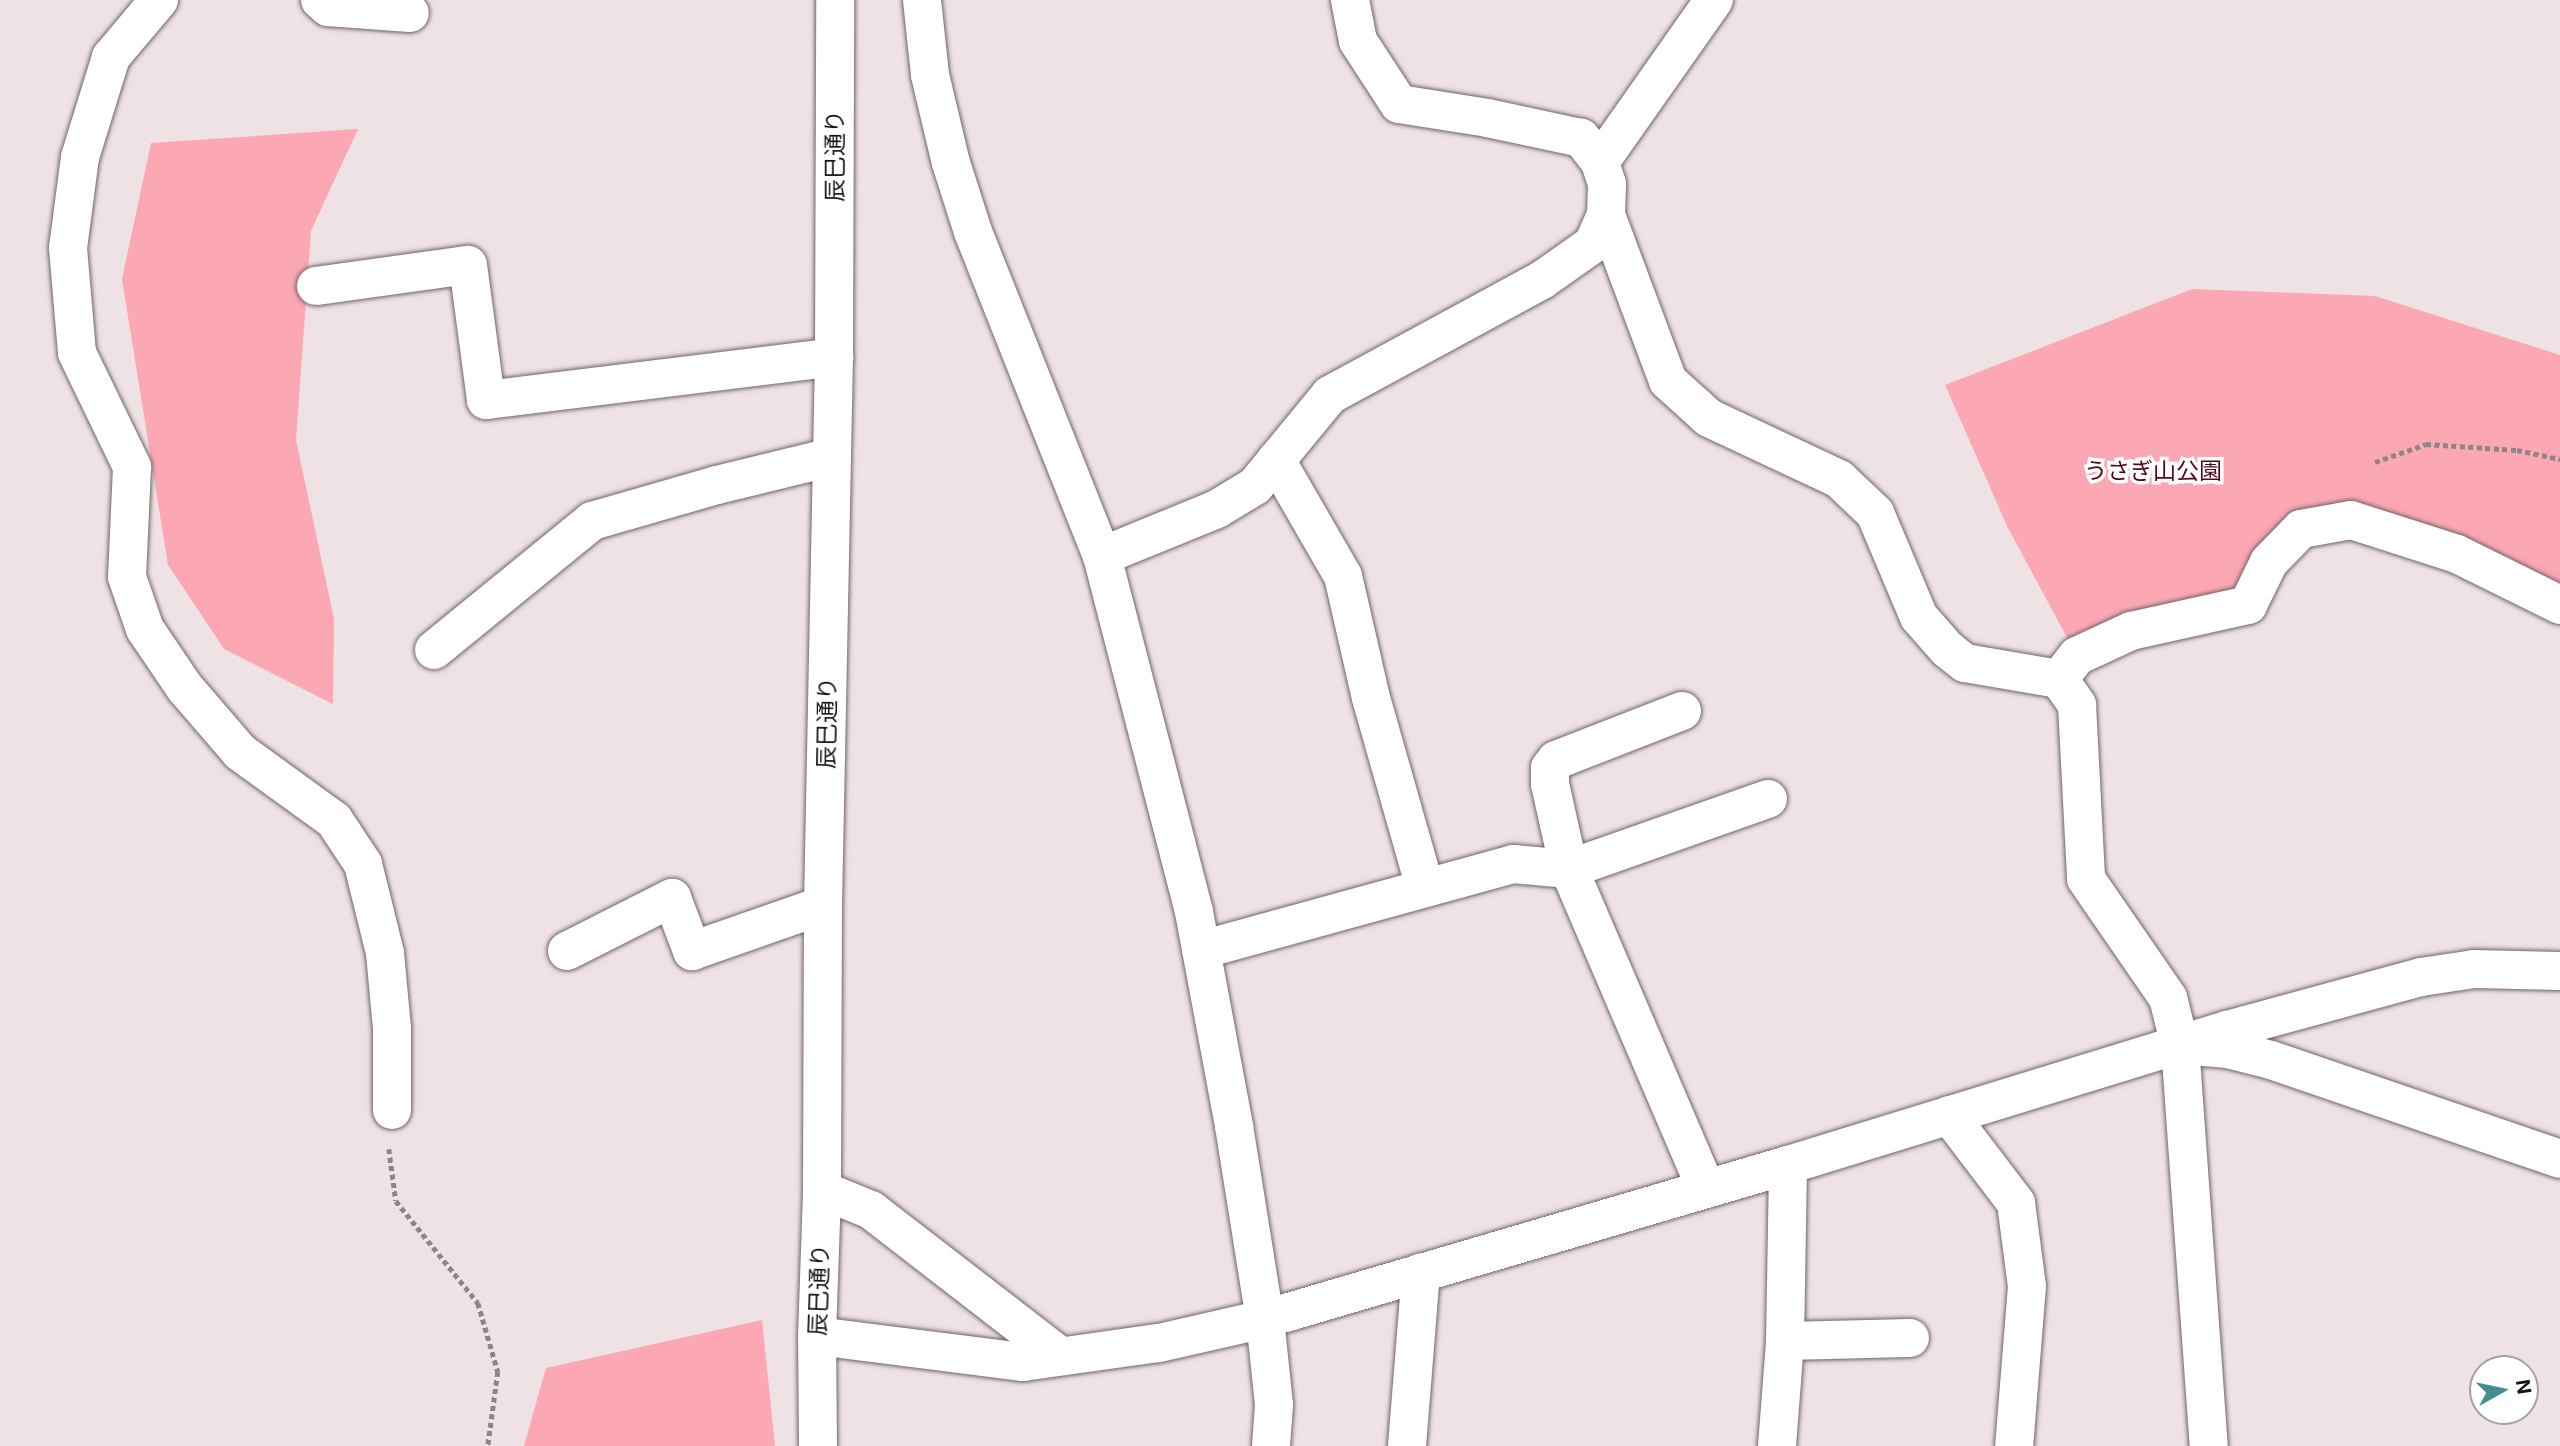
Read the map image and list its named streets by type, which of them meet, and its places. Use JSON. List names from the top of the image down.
{
  "streets": {
    "street": ["辰巳通り"]
  },
  "parks": ["うさぎ山公園"],
  "north": "right"
}
